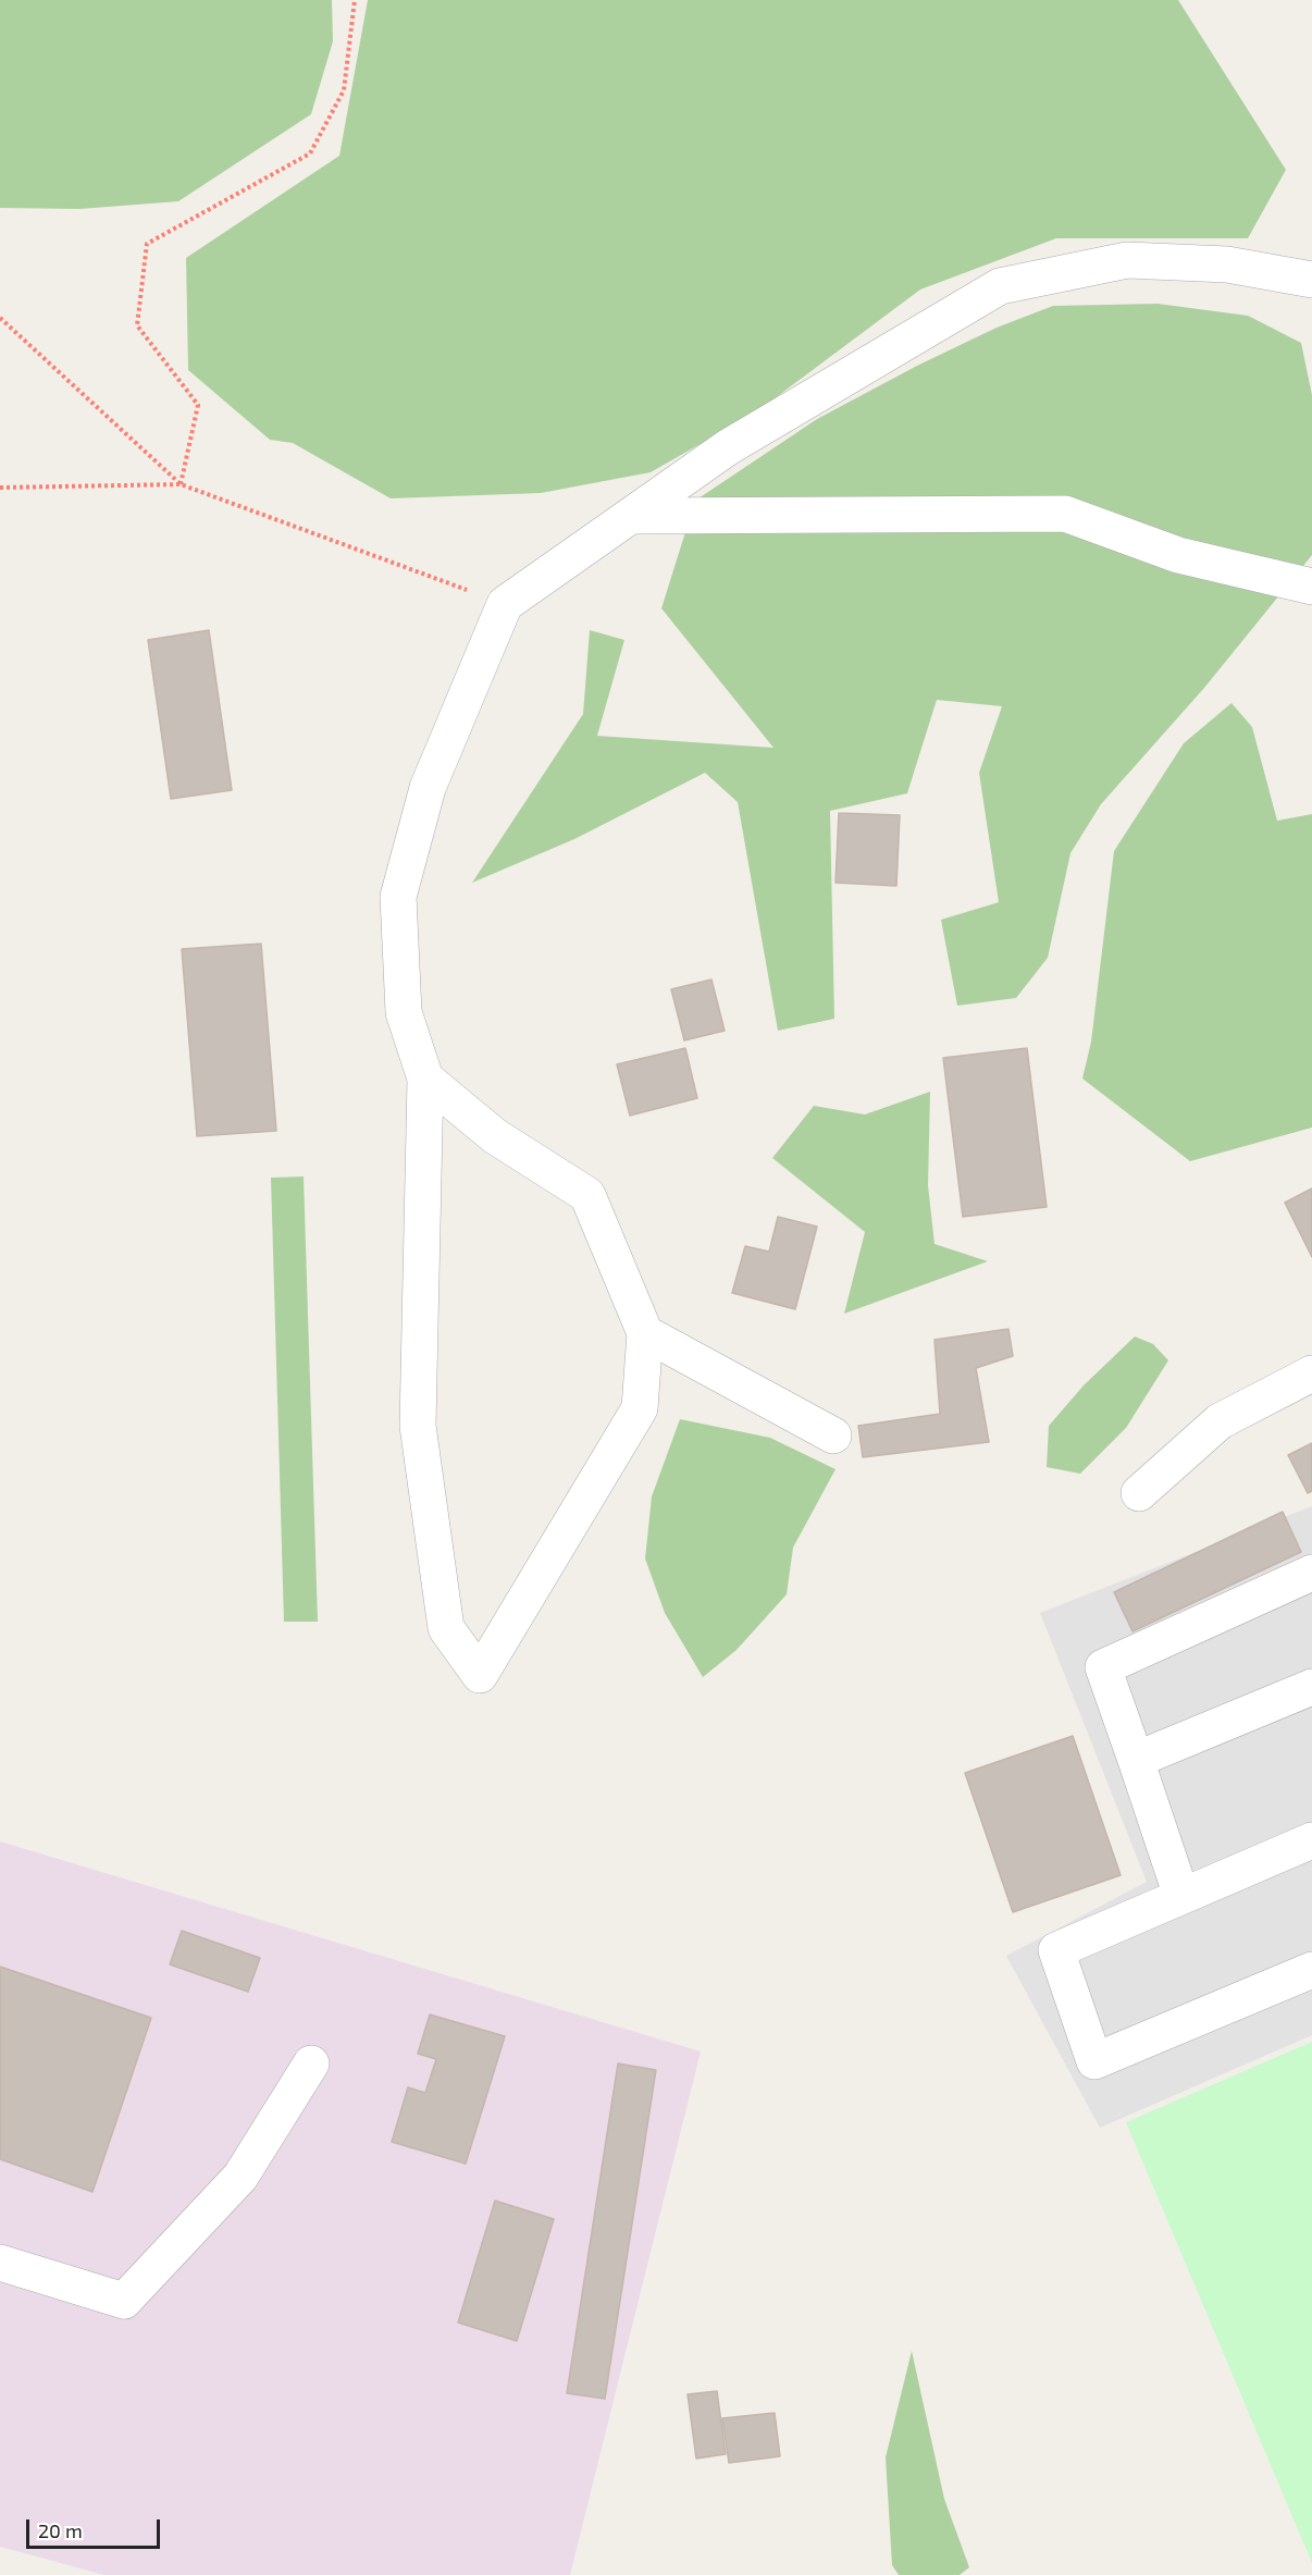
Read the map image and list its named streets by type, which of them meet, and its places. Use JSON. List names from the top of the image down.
{
  "scale_bar": "20 m"
}
